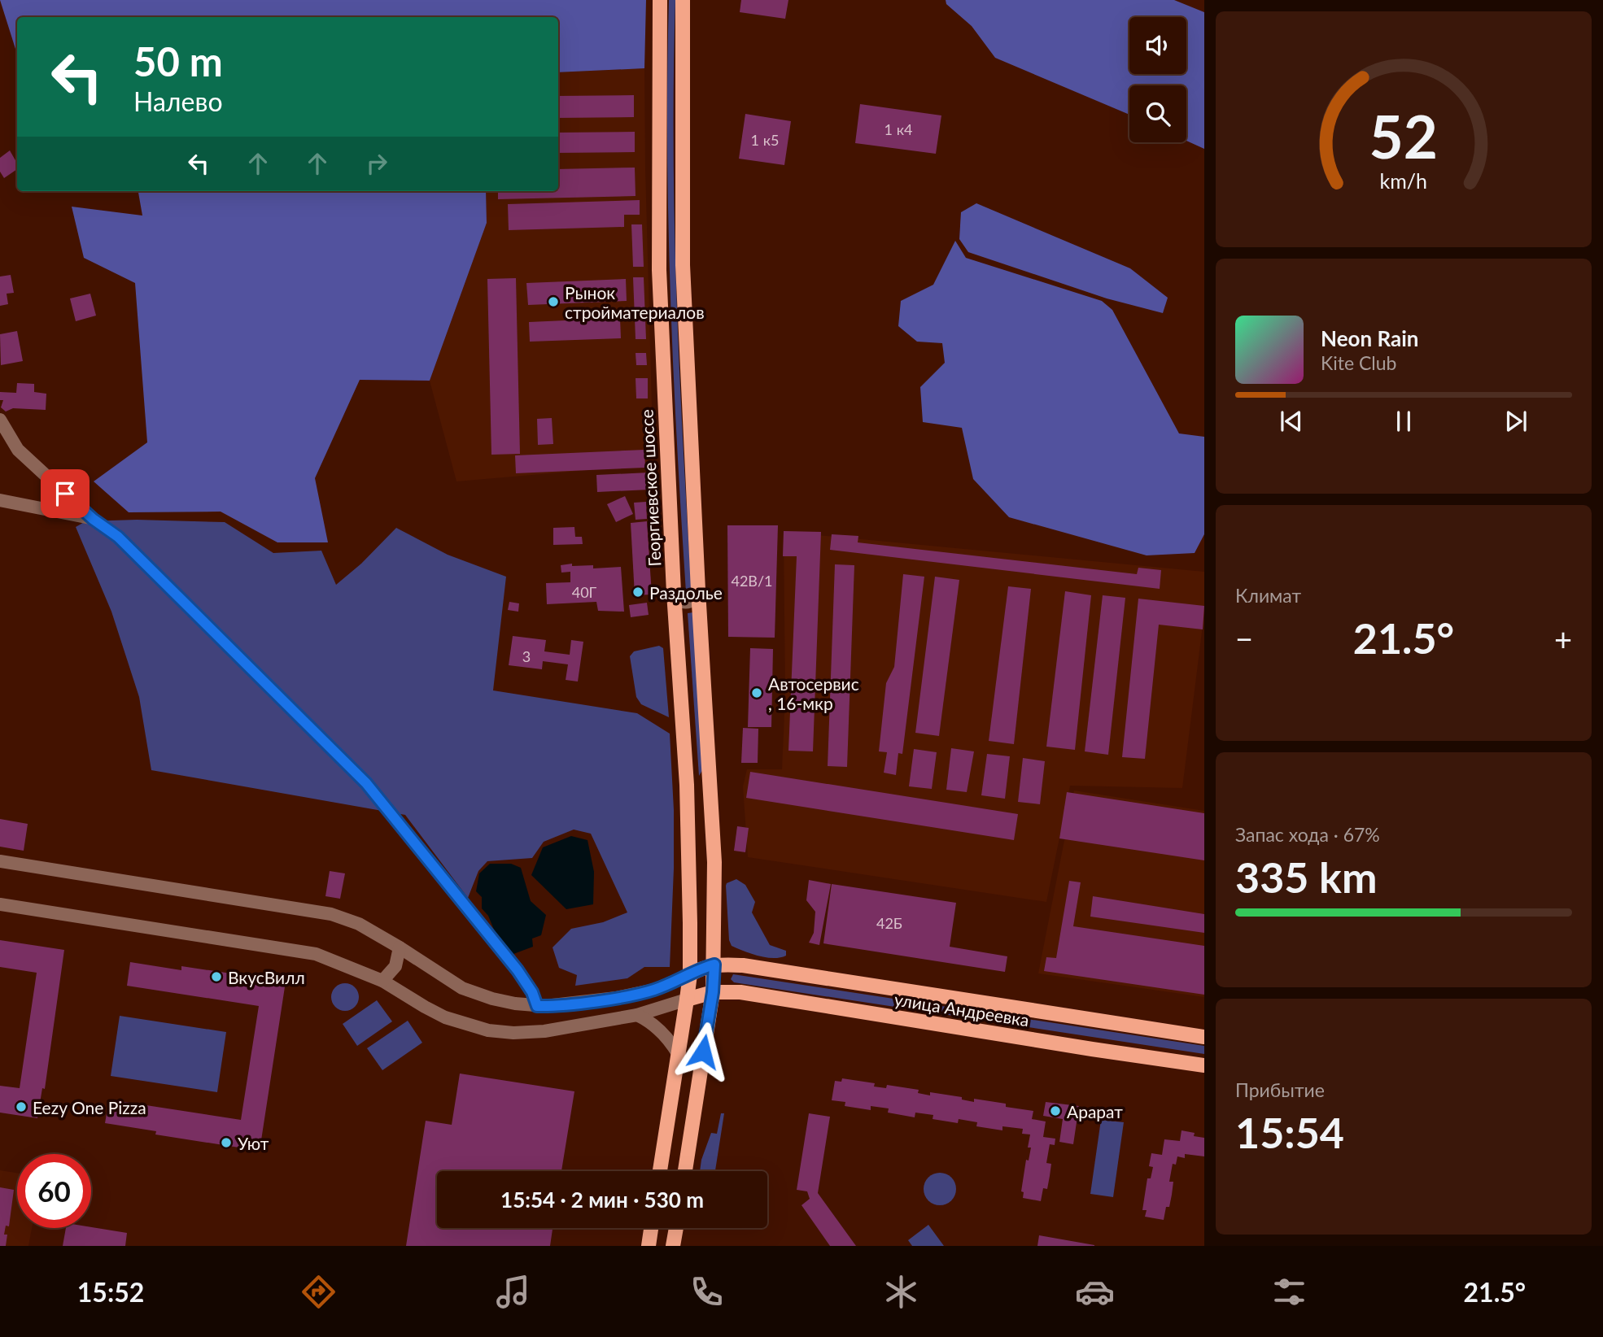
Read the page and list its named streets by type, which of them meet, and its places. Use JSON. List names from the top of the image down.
{
  "streets": {
    "main road": ["Георгиевское шоссе", "улица Андреевка"]
  },
  "crossings": [
    ["Георгиевское шоссе", "улица Андреевка"]
  ],
  "places": [
    "Рынок стройматериалов",
    "Раздолье",
    "Автосервис , 16-мкр",
    "ВкусВилл",
    "Eezy One Pizza",
    "Арарат",
    "Уют"
  ],
  "house_numbers": [
    "1 к4",
    "1 к5",
    "42В/1",
    "40Г",
    "3",
    "42Б"
  ],
  "page": {
    "turn": ["50 m", "Налево"],
    "song": ["Neon Rain", "Kite Club"],
    "tile": [
      "Климат",
      ["Запас хода · 67%", "335 km"],
      ["Прибытие", "15:54"]
    ],
    "heat": ["−", "21.5°", "+"],
    "limit": "60",
    "trip": "15:54 · 2 мин · 530 m",
    "tabs": ["15:52", "21.5°"],
    "gauge": ["52", "km/h"]
  }
}
